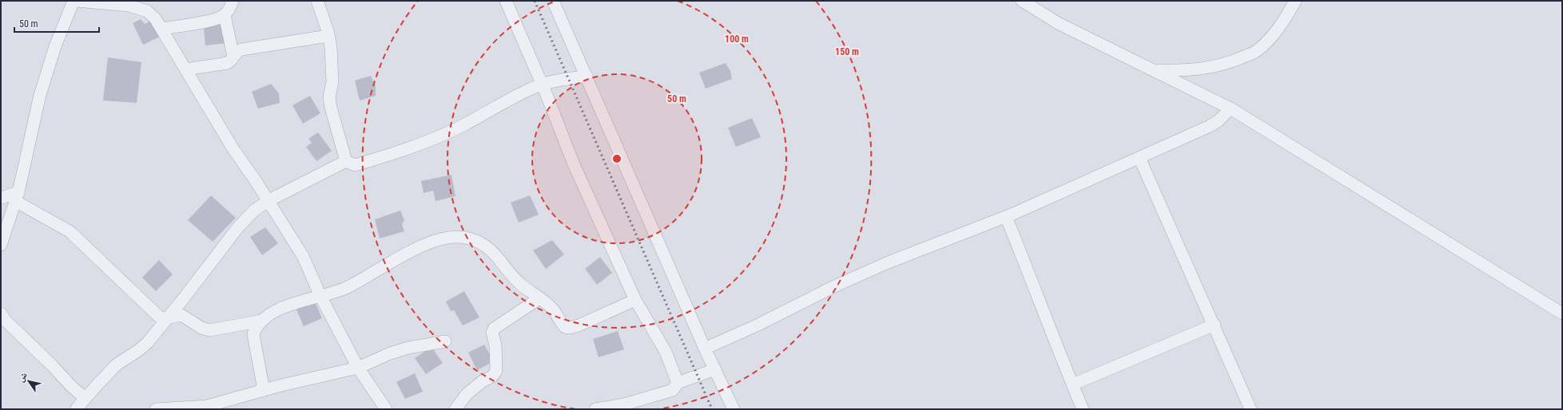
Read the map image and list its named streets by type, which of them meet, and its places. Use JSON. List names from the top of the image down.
{
  "scale_bar": "50 m",
  "north": "top left",
  "rings": ["100 m", "150 m", "50 m"]
}
